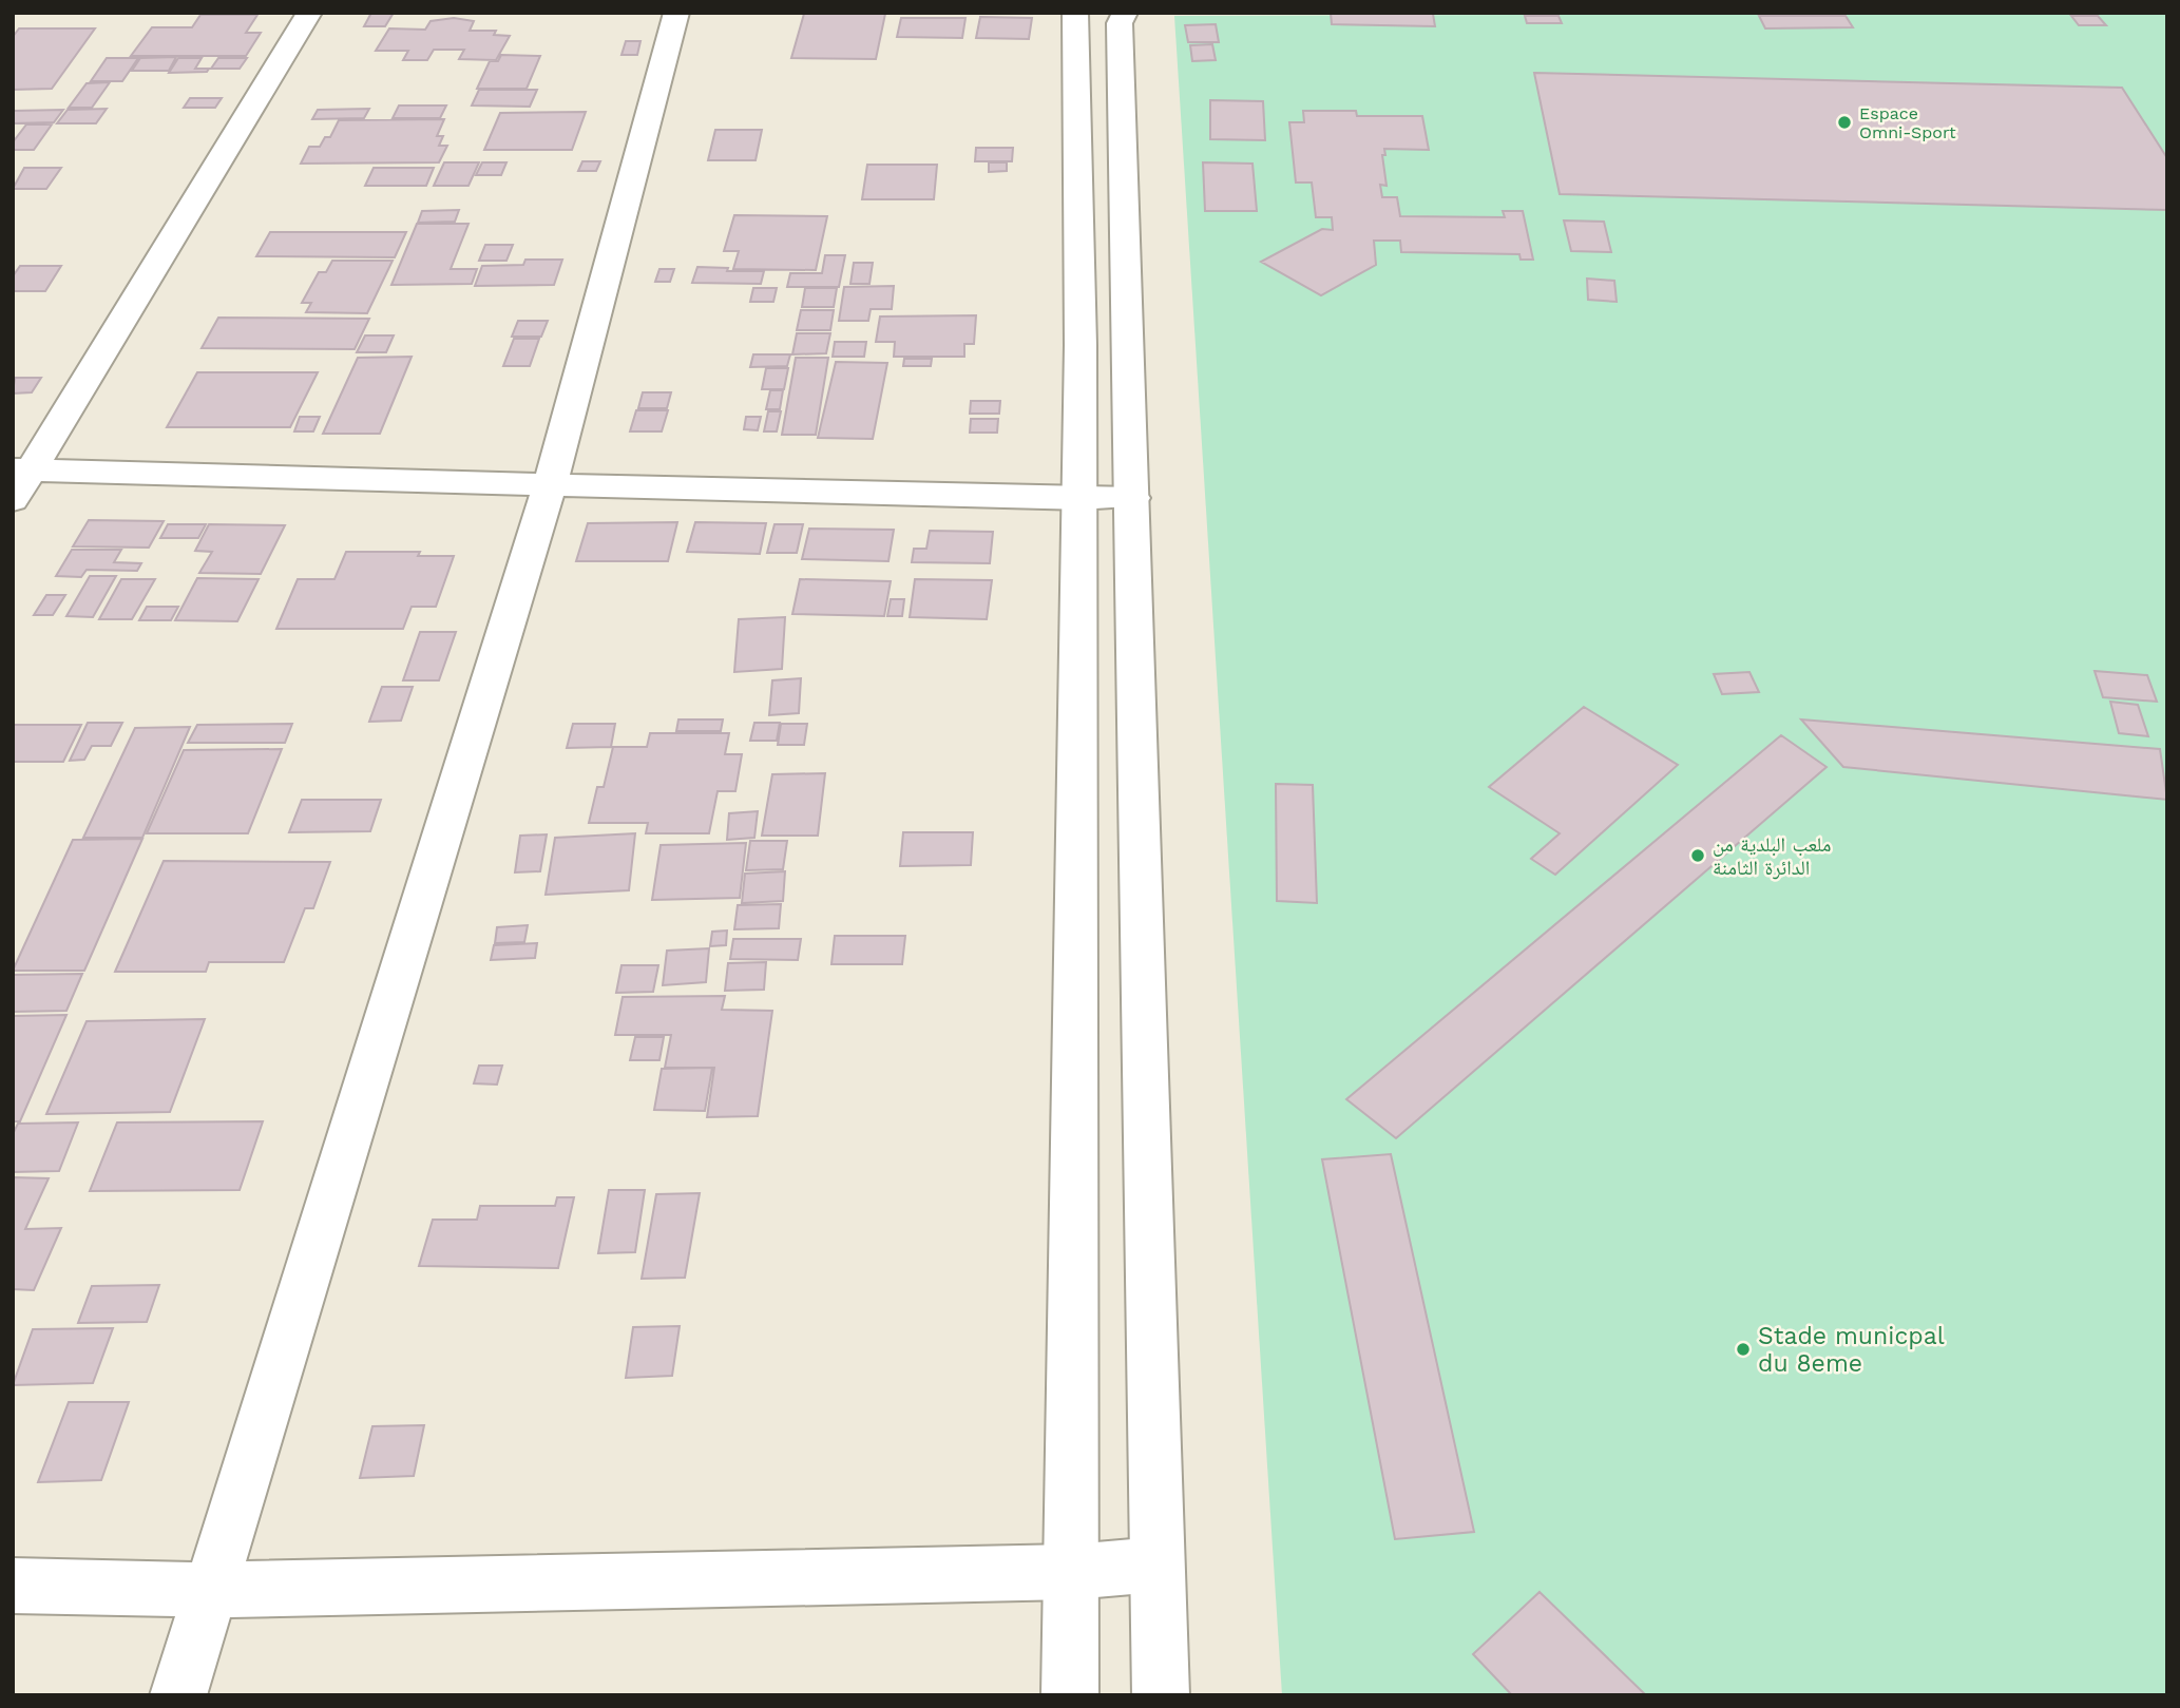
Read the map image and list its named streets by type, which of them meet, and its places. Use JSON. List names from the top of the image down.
{
  "places": ["Espace Omni-Sport", "ملعب البلدية من الدائرة الثامنة", "Stade municpal du 8eme"]
}
